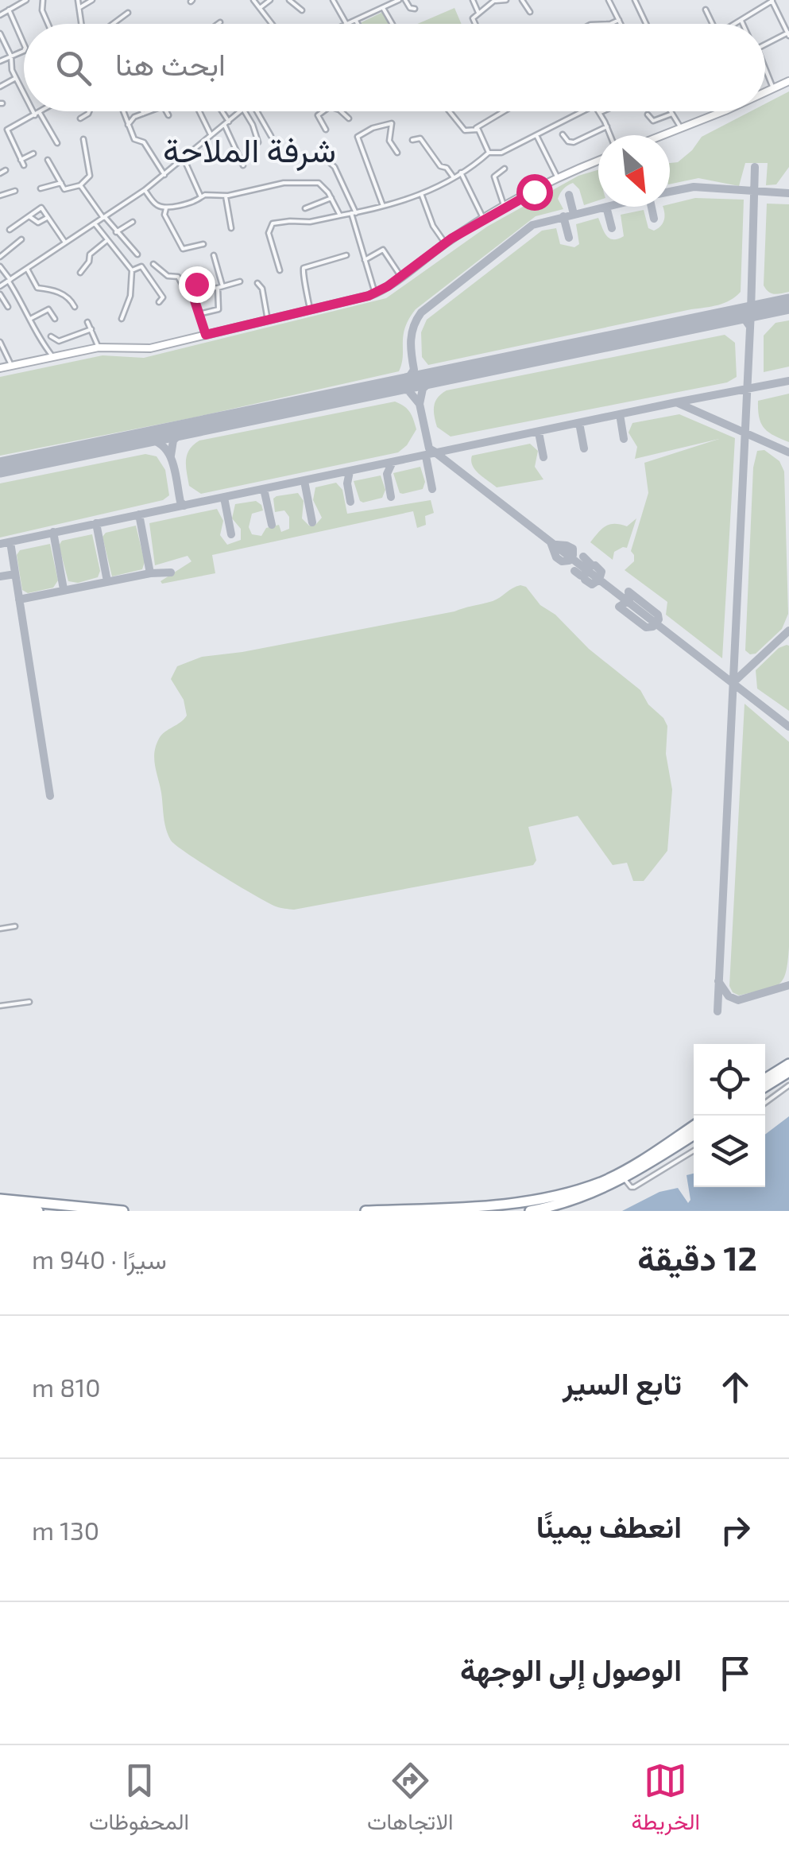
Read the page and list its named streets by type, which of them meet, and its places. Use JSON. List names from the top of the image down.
{
  "districts": ["شرفة الملاحة"],
  "north": "bottom right",
  "page": {
    "search": "ابحث هنا",
    "heading": ["12 دقيقة", "سيرًا · 940 m"],
    "list": [
      ["تابع السير", "810 m"],
      ["انعطف يمينًا", "130 m"],
      "الوصول إلى الوجهة"
    ],
    "nav": ["الخريطة", "الاتجاهات", "المحفوظات"]
  }
}
